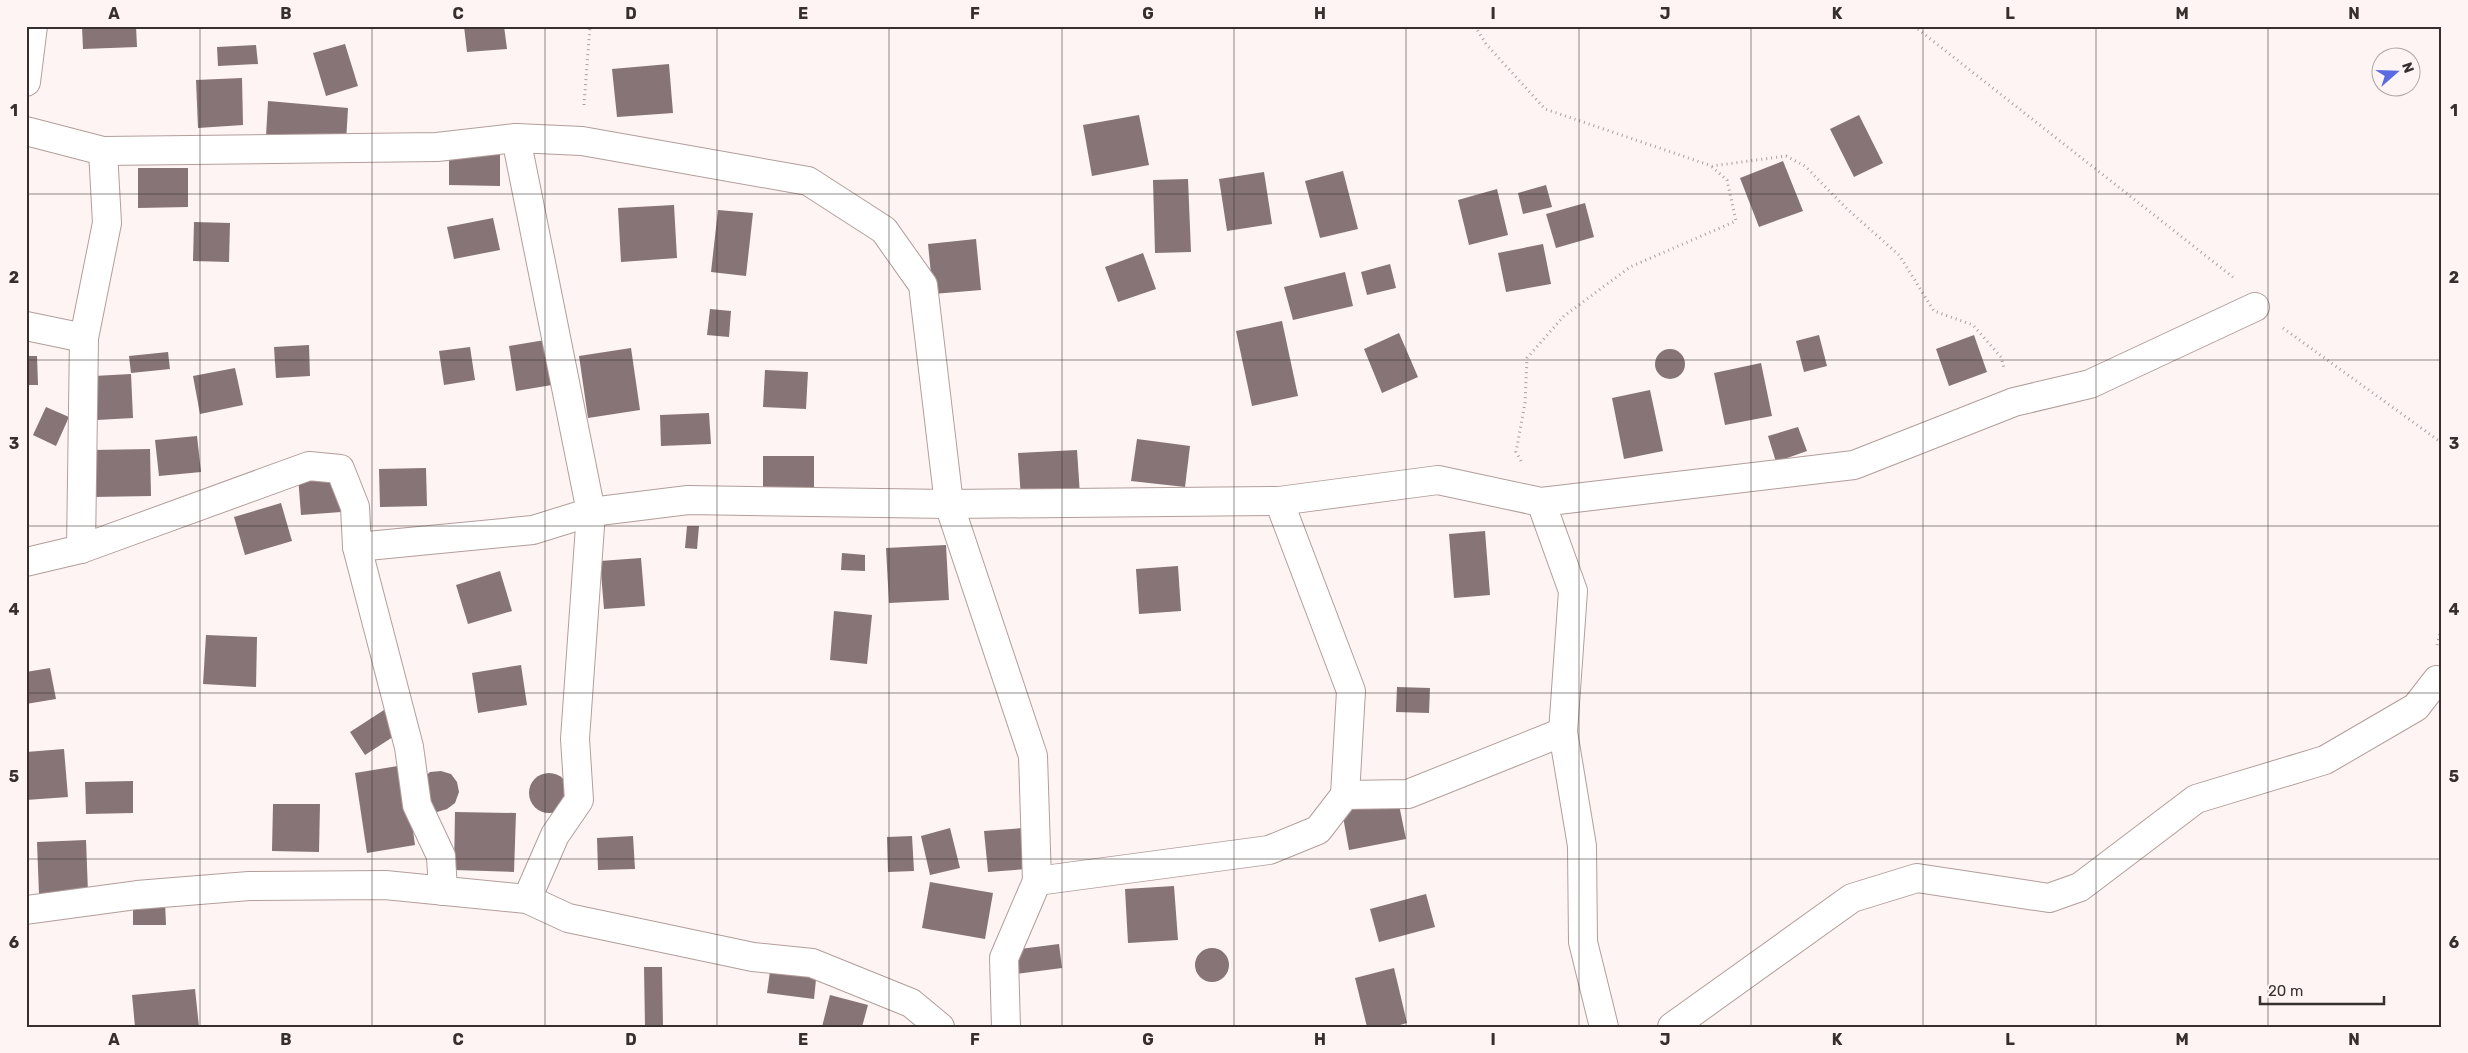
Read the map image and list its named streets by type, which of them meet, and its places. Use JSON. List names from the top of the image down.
{
  "scale_bar": "20 m",
  "north": "right",
  "grid": {
    "columns": [
      "A",
      "B",
      "C",
      "D",
      "E",
      "F",
      "G",
      "H",
      "I",
      "J",
      "K",
      "L",
      "M",
      "N"
    ],
    "rows": [
      "1",
      "2",
      "3",
      "4",
      "5",
      "6"
    ]
  }
}
